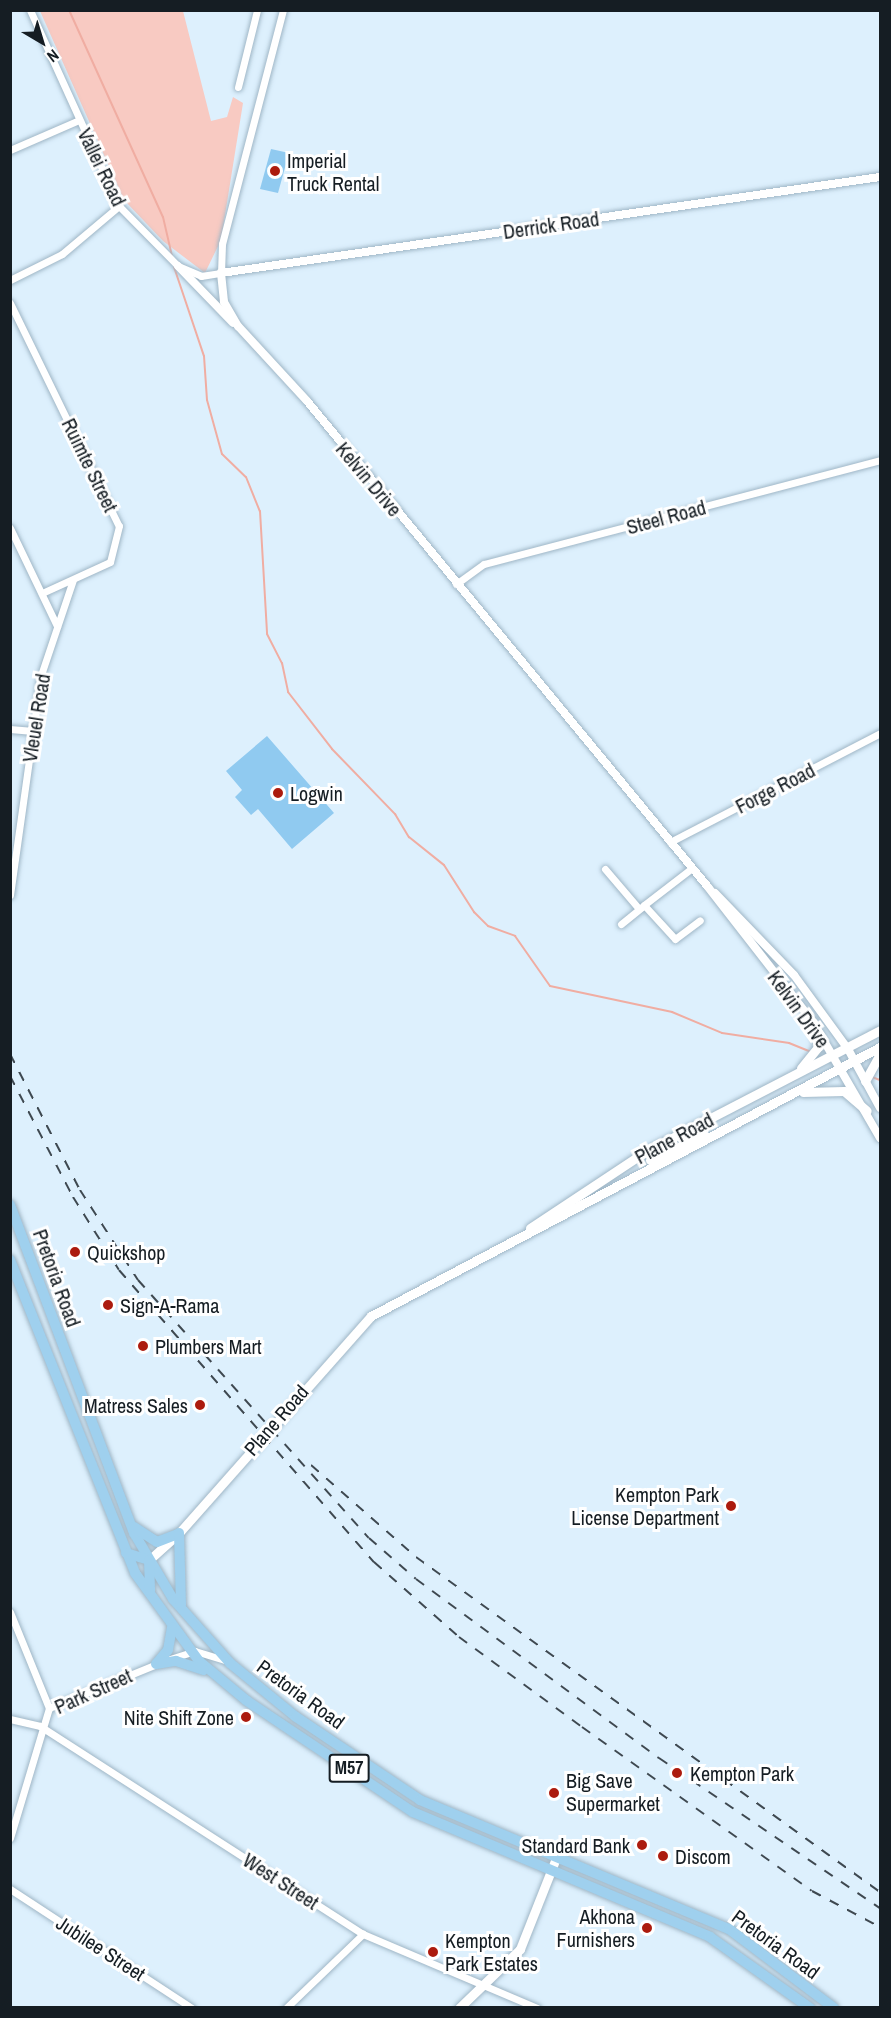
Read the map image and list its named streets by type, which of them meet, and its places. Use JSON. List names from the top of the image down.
{
  "streets": {
    "main road": ["Plane Road", "Pretoria Road", "M57"],
    "street": [
      "Vallei Road",
      "Derrick Road",
      "Ruimte Street",
      "Kelvin Drive",
      "Steel Road",
      "Vleuel Road",
      "Forge Road",
      "Park Street",
      "West Street",
      "Jubilee Street"
    ]
  },
  "crossings": [
    ["Vallei Road", "Derrick Road"],
    ["Vallei Road", "Kelvin Drive"],
    ["Derrick Road", "Kelvin Drive"],
    ["Ruimte Street", "Vleuel Road"],
    ["Kelvin Drive", "Steel Road"],
    ["Kelvin Drive", "Forge Road"],
    ["Kelvin Drive", "Plane Road"],
    ["Plane Road", "Pretoria Road"],
    ["Pretoria Road", "Park Street"],
    ["Park Street", "West Street"]
  ],
  "places": [
    "Imperial Truck Rental",
    "Logwin",
    "Quickshop",
    "Sign-A-Rama",
    "Plumbers Mart",
    "Matress Sales",
    "Kempton Park License Department",
    "Nite Shift Zone",
    "Kempton Park",
    "Big Save Supermarket",
    "Standard Bank",
    "Discom",
    "Akhona Furnishers",
    "Kempton Park Estates"
  ],
  "north": "bottom right"
}
